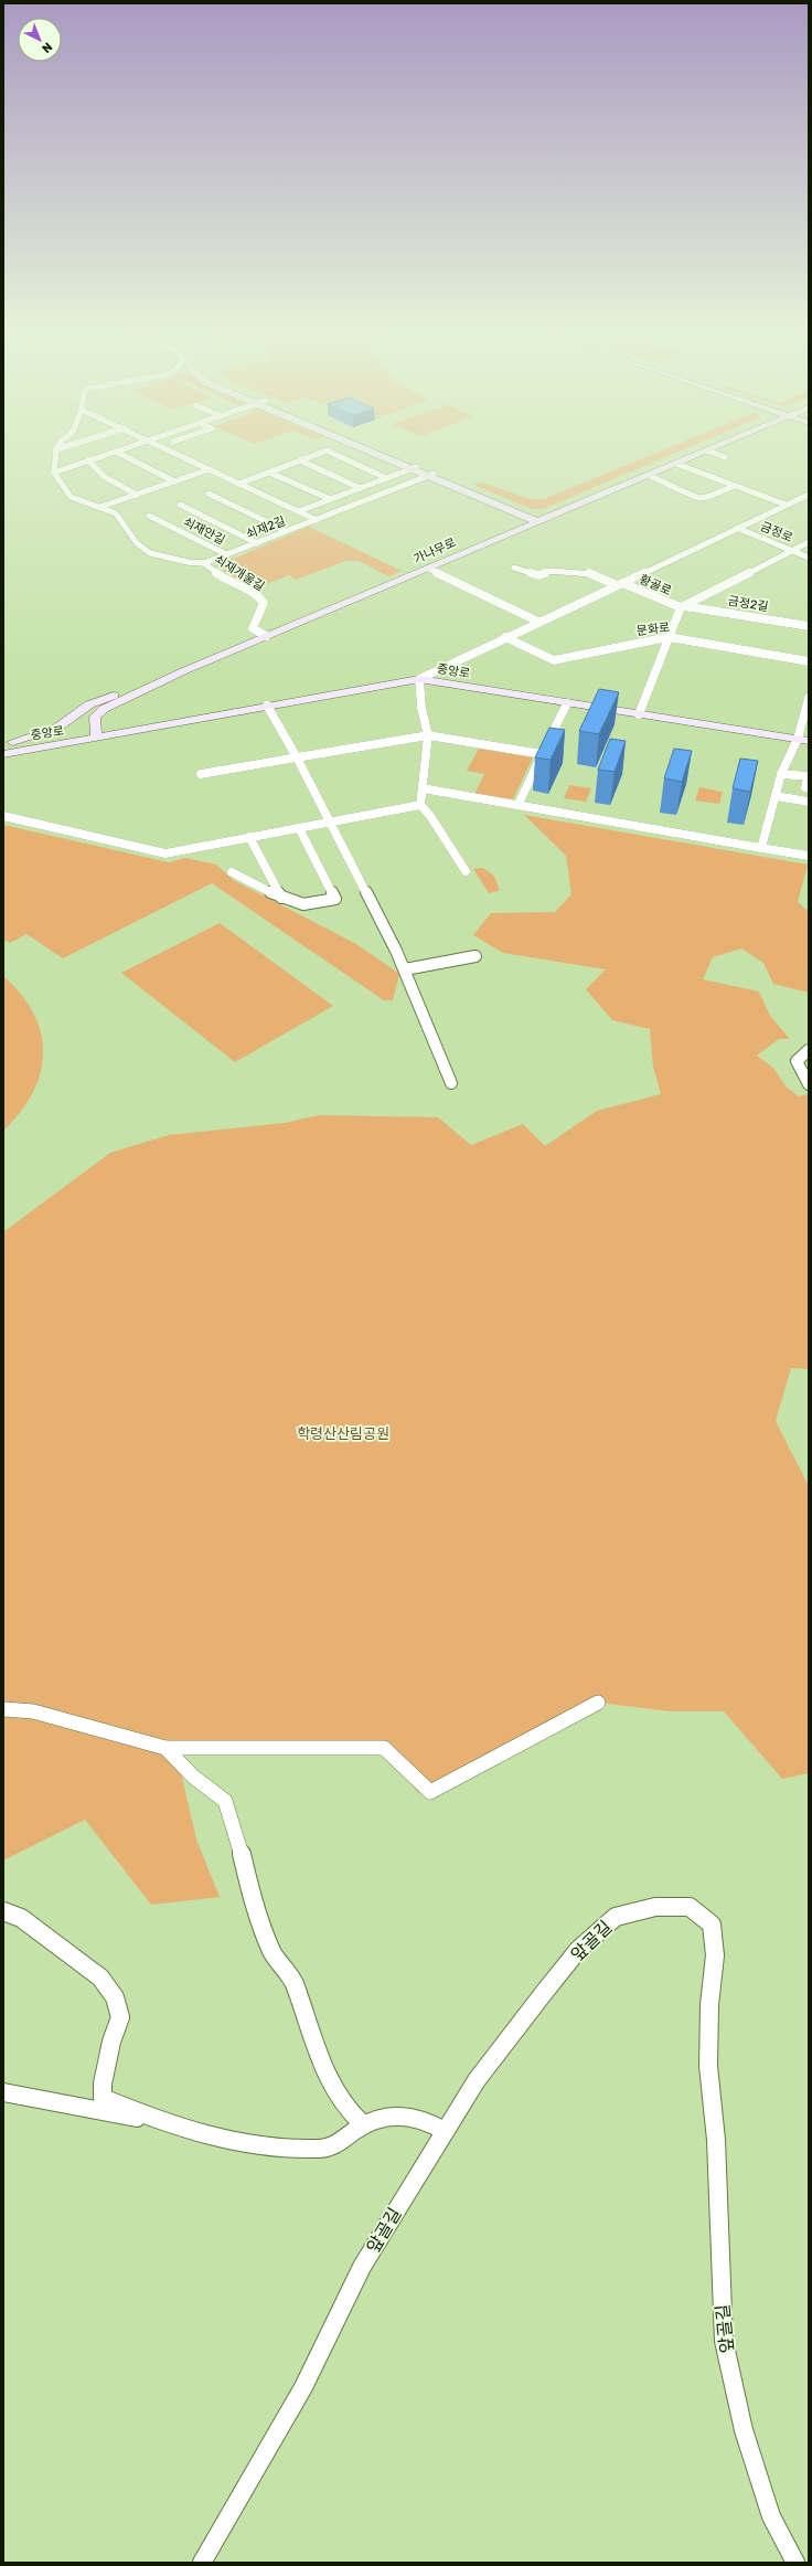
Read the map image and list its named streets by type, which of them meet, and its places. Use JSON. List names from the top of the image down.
{
  "streets": {
    "street": [
      "쇠재2길",
      "쇠재안길",
      "금정로",
      "가나무로",
      "쇠재개울길",
      "황골로",
      "금정2길",
      "문화로",
      "중앙로",
      "앞골길"
    ]
  },
  "crossings": [
    ["쇠재2길", "쇠재안길"],
    ["쇠재2길", "쇠재개울길"],
    ["금정로", "금정2길"],
    ["가나무로", "쇠재개울길"],
    ["가나무로", "중앙로"],
    ["황골로", "금정2길"]
  ],
  "parks": ["학령산산림공원"],
  "north": "bottom right"
}
